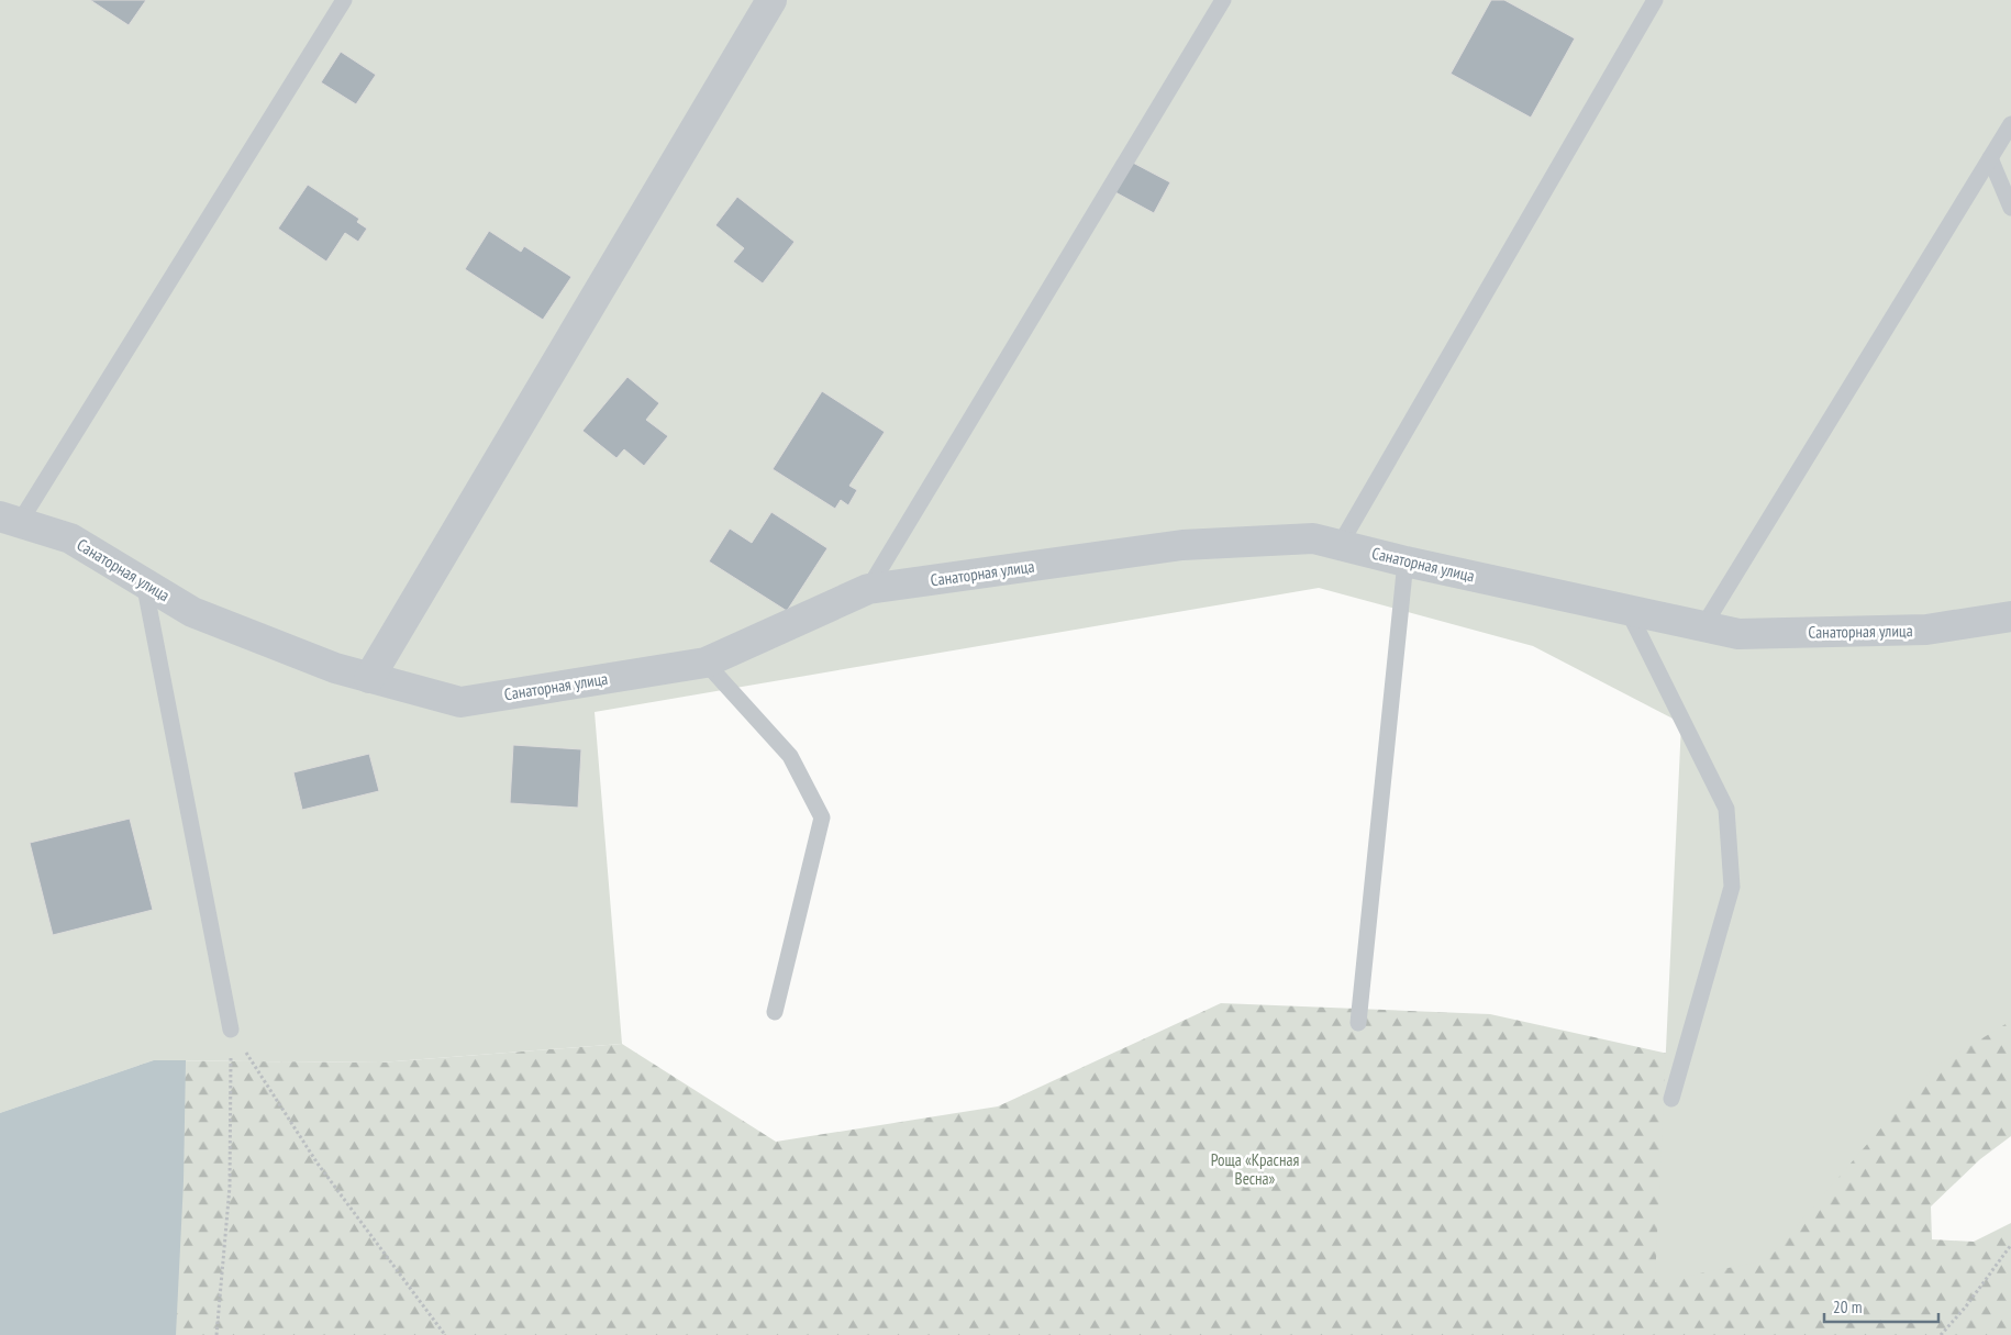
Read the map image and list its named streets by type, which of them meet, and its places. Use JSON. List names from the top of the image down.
{
  "streets": {
    "street": ["Санаторная улица"]
  },
  "parks": ["Роща «Красная Весна»"],
  "scale_bar": "20 m"
}
